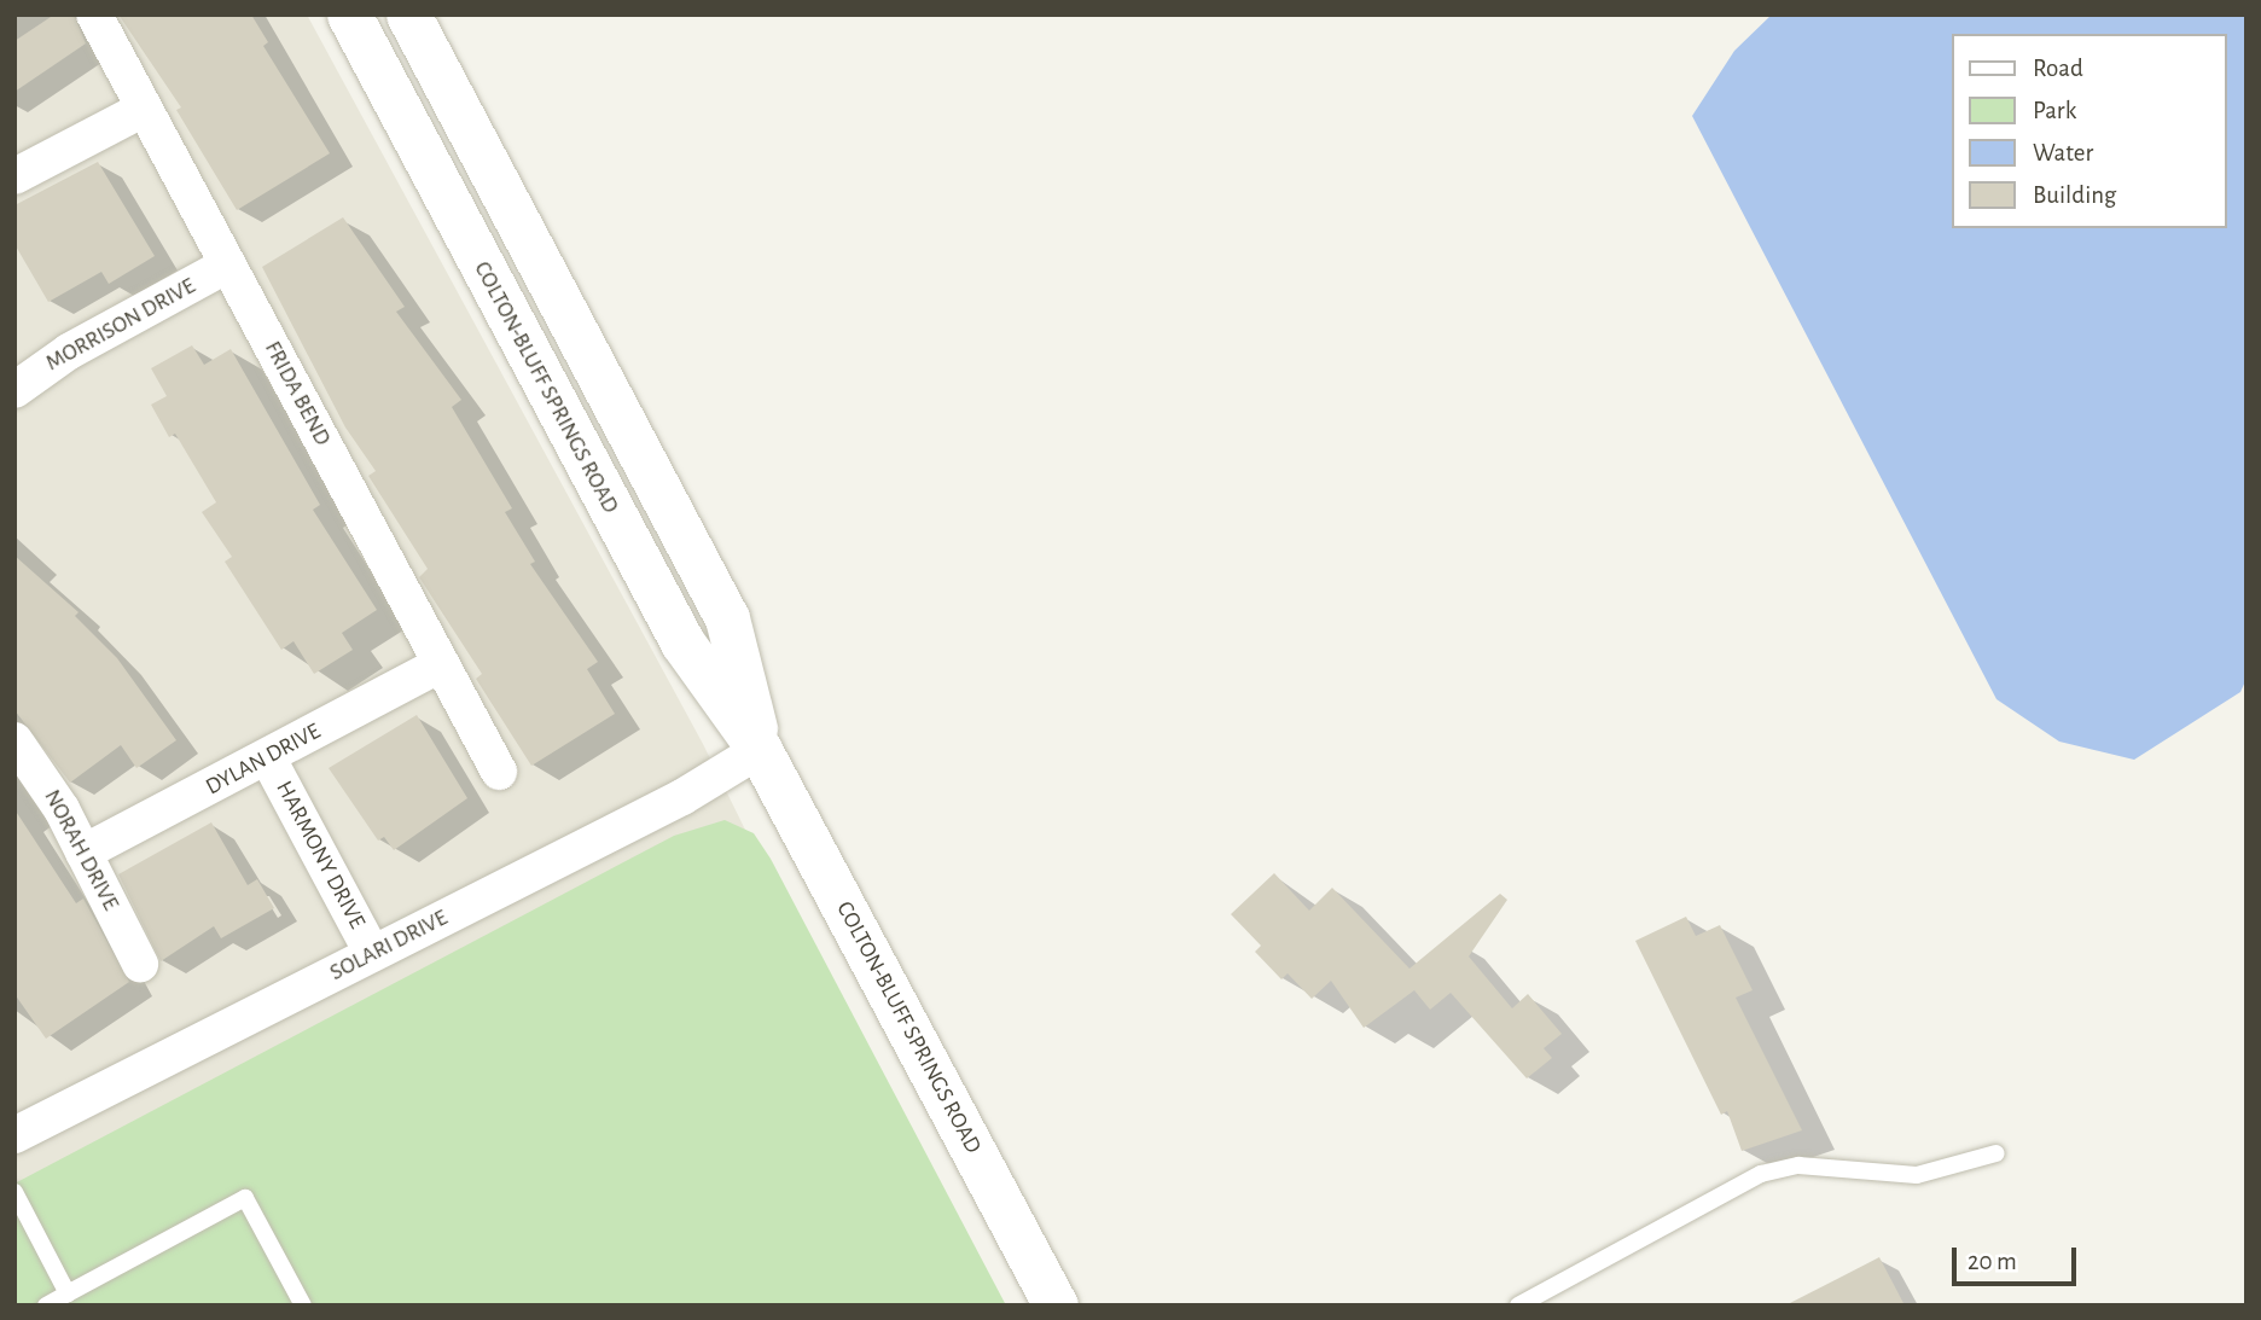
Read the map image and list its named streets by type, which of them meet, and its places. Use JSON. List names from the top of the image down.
{
  "streets": {
    "street": [
      "MORRISON DRIVE",
      "COLTON-BLUFF SPRINGS ROAD",
      "FRIDA BEND",
      "DYLAN DRIVE",
      "NORAH DRIVE",
      "HARMONY DRIVE",
      "SOLARI DRIVE"
    ]
  },
  "crossings": [
    ["MORRISON DRIVE", "FRIDA BEND"],
    ["COLTON-BLUFF SPRINGS ROAD", "SOLARI DRIVE"],
    ["FRIDA BEND", "DYLAN DRIVE"],
    ["DYLAN DRIVE", "NORAH DRIVE"],
    ["DYLAN DRIVE", "HARMONY DRIVE"],
    ["HARMONY DRIVE", "SOLARI DRIVE"]
  ],
  "legend": [
    "Road",
    "Park",
    "Water",
    "Building"
  ],
  "scale_bar": "20 m"
}
